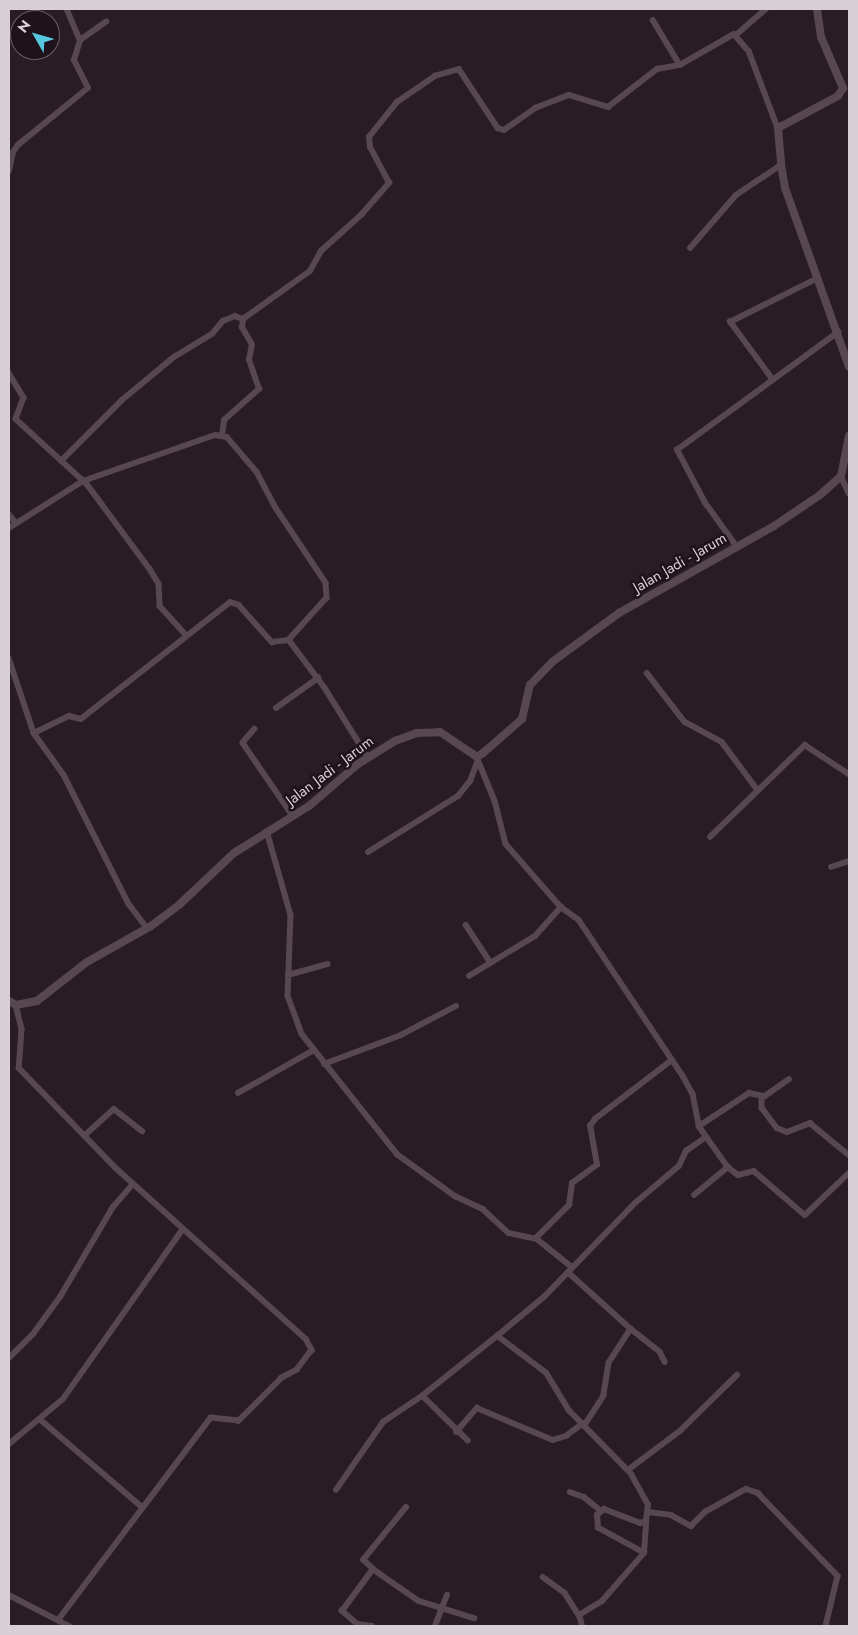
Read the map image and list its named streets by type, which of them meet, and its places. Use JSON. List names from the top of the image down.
{
  "streets": {
    "street": ["Jalan Jadi - Jarum"]
  },
  "north": "top left"
}
